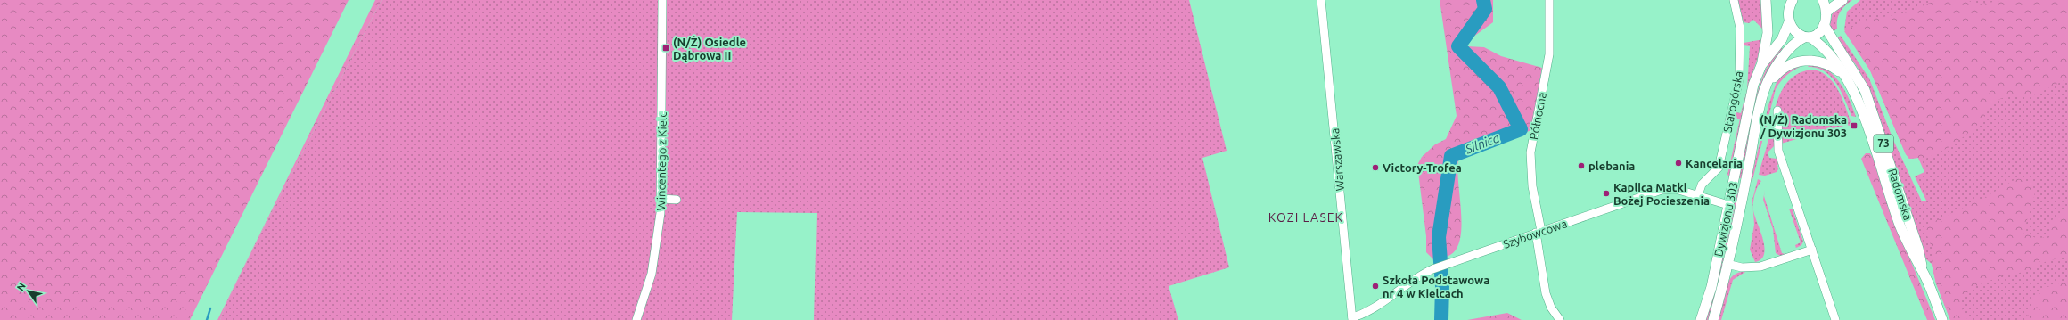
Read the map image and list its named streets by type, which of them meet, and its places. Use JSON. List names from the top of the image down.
{
  "streets": {
    "main road": ["73", "Radomska", "Dywizjonu 303"],
    "street": [
      "Starogórska",
      "Północna",
      "Warszawska",
      "Wincentego z Kielc",
      "Szybowcowa"
    ]
  },
  "crossings": [
    ["Starogórska", "Szybowcowa"],
    ["Północna", "Szybowcowa"],
    ["73", "Radomska"],
    ["73", "Dywizjonu 303"],
    ["Warszawska", "Szybowcowa"],
    ["Radomska", "Dywizjonu 303"],
    ["Dywizjonu 303", "Szybowcowa"]
  ],
  "districts": ["KOZI LASEK"],
  "water": ["Silnica"],
  "places": {
    "transit": ["(N/Ż) Osiedle Dąbrowa II", "(N/Ż) Radomska / Dywizjonu 303"],
    "other": [
      "Kancelaria",
      "plebania",
      "Victory-Trofea",
      "Kaplica Matki Bożej Pocieszenia",
      "Szkoła Podstawowa nr 4 w Kielcach"
    ]
  },
  "north": "top left"
}
